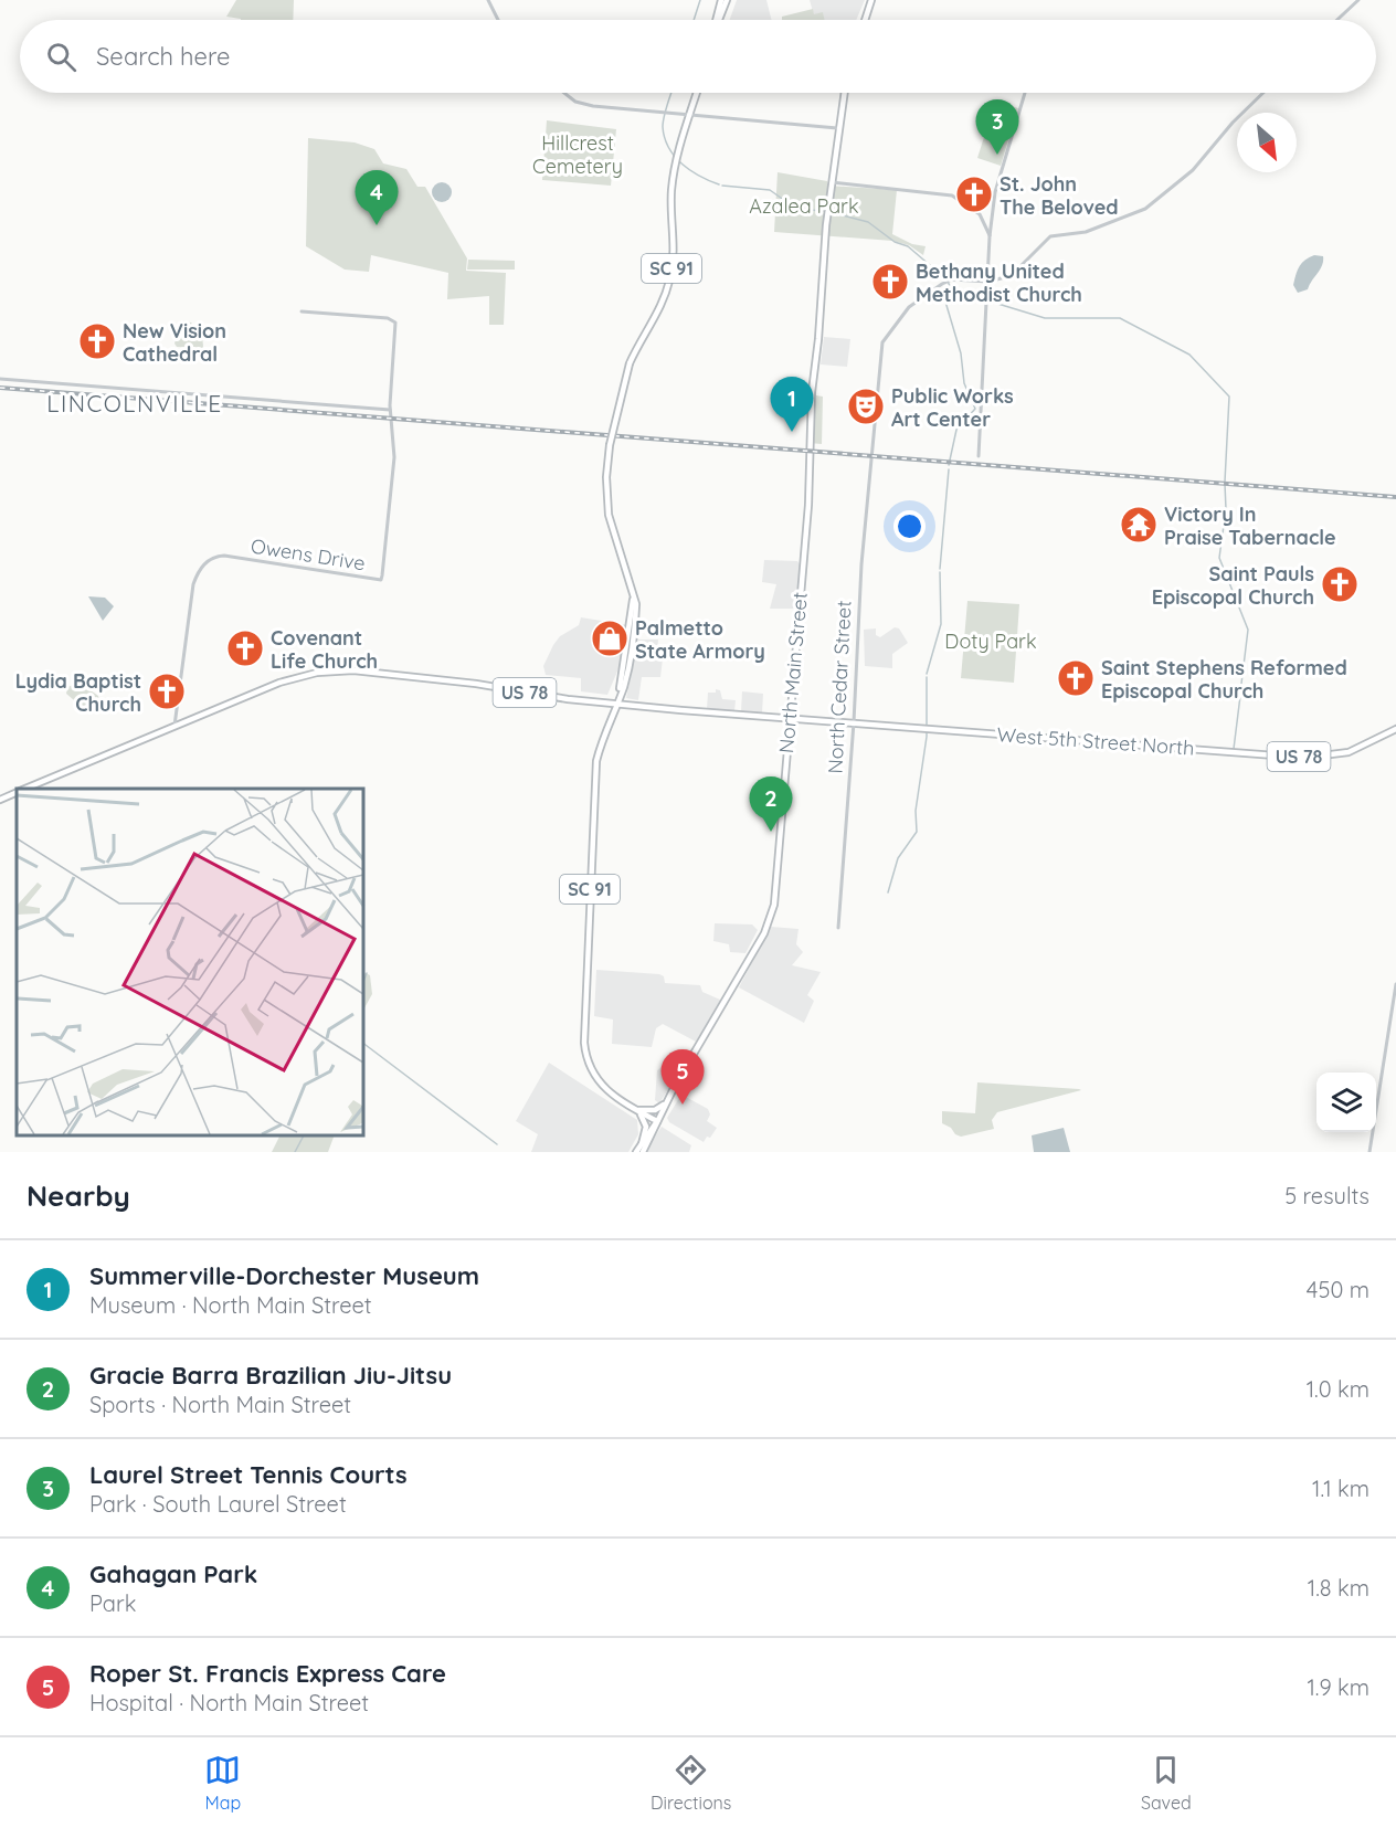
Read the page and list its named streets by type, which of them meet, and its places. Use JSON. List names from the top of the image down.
{
  "streets": {
    "main road": [
      "SC 91",
      "North Main Street",
      "US 78",
      "West 5th Street North"
    ],
    "street": ["Owens Drive", "North Cedar Street"]
  },
  "crossings": [
    ["SC 91", "North Main Street"],
    ["SC 91", "US 78"],
    ["Owens Drive", "US 78"],
    ["North Main Street", "US 78"],
    ["North Main Street", "West 5th Street North"],
    ["North Cedar Street", "West 5th Street North"],
    ["US 78", "West 5th Street North"]
  ],
  "districts": ["LINCOLNVILLE"],
  "parks": ["Hillcrest Cemetery", "Azalea Park", "Doty Park"],
  "places": {
    "church": [
      "St. John The Beloved",
      "Bethany United Methodist Church",
      "New Vision Cathedral",
      "Saint Pauls Episcopal Church",
      "Covenant Life Church",
      "Saint Stephens Reformed Episcopal Church",
      "Lydia Baptist Church"
    ],
    "theatre": ["Public Works Art Center"],
    "temple": ["Victory In Praise Tabernacle"],
    "shop": ["Palmetto State Armory"]
  },
  "north": "bottom right",
  "page": {
    "search": "Search here",
    "pins": [
      "3",
      "4",
      "1",
      "2",
      "5"
    ],
    "heading": ["Nearby", "5 results"],
    "list": [
      {
        "mark": "1",
        "name": "Summerville-Dorchester Museum",
        "note": "Museum · North Main Street",
        "value": "450 m"
      },
      {
        "mark": "2",
        "name": "Gracie Barra Brazilian Jiu-Jitsu",
        "note": "Sports · North Main Street",
        "value": "1.0 km"
      },
      {
        "mark": "3",
        "name": "Laurel Street Tennis Courts",
        "note": "Park · South Laurel Street",
        "value": "1.1 km"
      },
      {
        "mark": "4",
        "name": "Gahagan Park",
        "note": "Park",
        "value": "1.8 km"
      },
      {
        "mark": "5",
        "name": "Roper St. Francis Express Care",
        "note": "Hospital · North Main Street",
        "value": "1.9 km"
      }
    ],
    "nav": ["Map", "Directions", "Saved"]
  }
}
